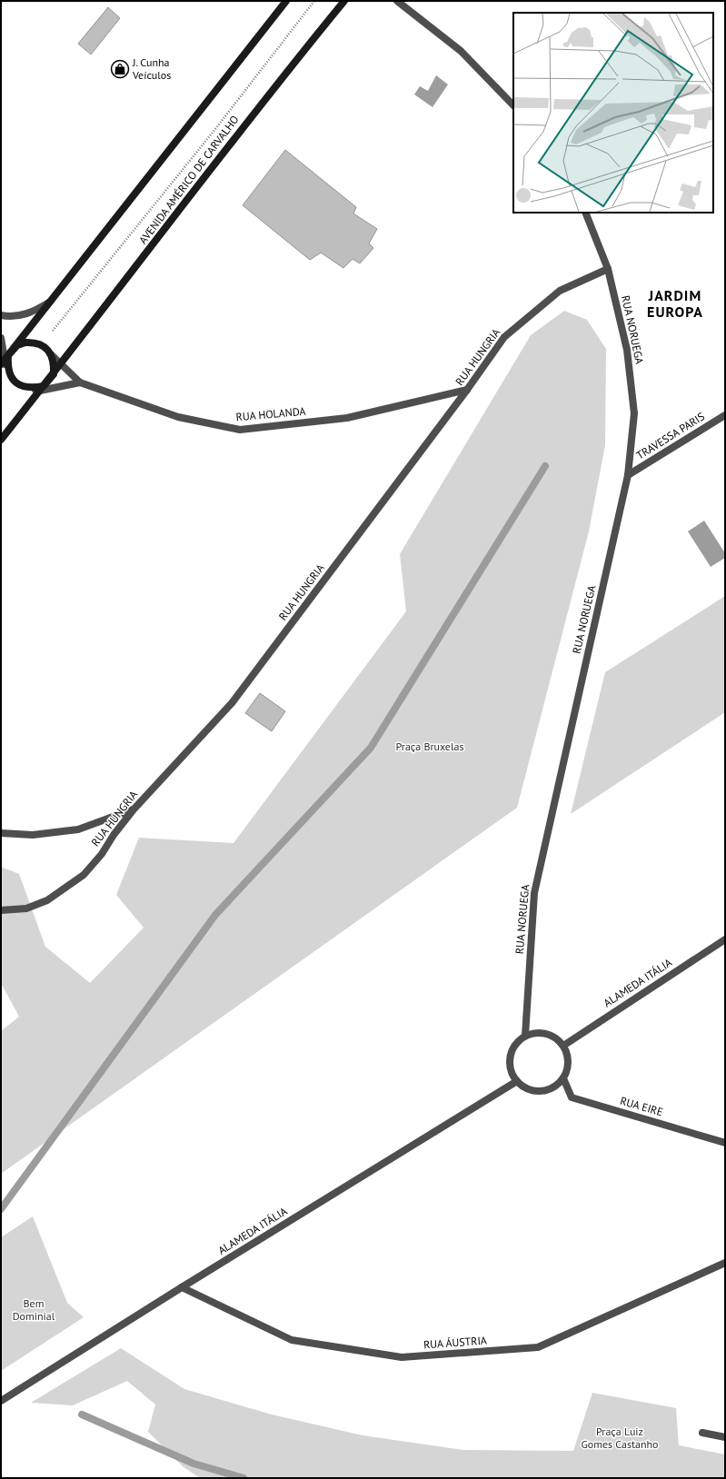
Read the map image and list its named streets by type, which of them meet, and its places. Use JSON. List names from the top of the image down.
{
  "streets": {
    "main road": ["AVENIDA AMÉRICO DE CARVALHO"],
    "street": [
      "RUA NORUEGA",
      "RUA HUNGRIA",
      "RUA HOLANDA",
      "TRAVESSA PARIS",
      "ALAMEDA ITÁLIA",
      "RUA EIRE",
      "RUA ÁUSTRIA"
    ]
  },
  "crossings": [
    ["AVENIDA AMÉRICO DE CARVALHO", "RUA HOLANDA"],
    ["RUA NORUEGA", "RUA HUNGRIA"],
    ["RUA NORUEGA", "TRAVESSA PARIS"],
    ["RUA NORUEGA", "ALAMEDA ITÁLIA"],
    ["RUA NORUEGA", "RUA EIRE"],
    ["RUA HUNGRIA", "RUA HOLANDA"],
    ["ALAMEDA ITÁLIA", "RUA EIRE"],
    ["ALAMEDA ITÁLIA", "RUA ÁUSTRIA"]
  ],
  "districts": ["JARDIM EUROPA"],
  "parks": ["Praça Bruxelas", "Bem Dominial", "Praça Luiz Gomes Castanho"],
  "places": {
    "shop": ["J. Cunha Veículos"]
  }
}
